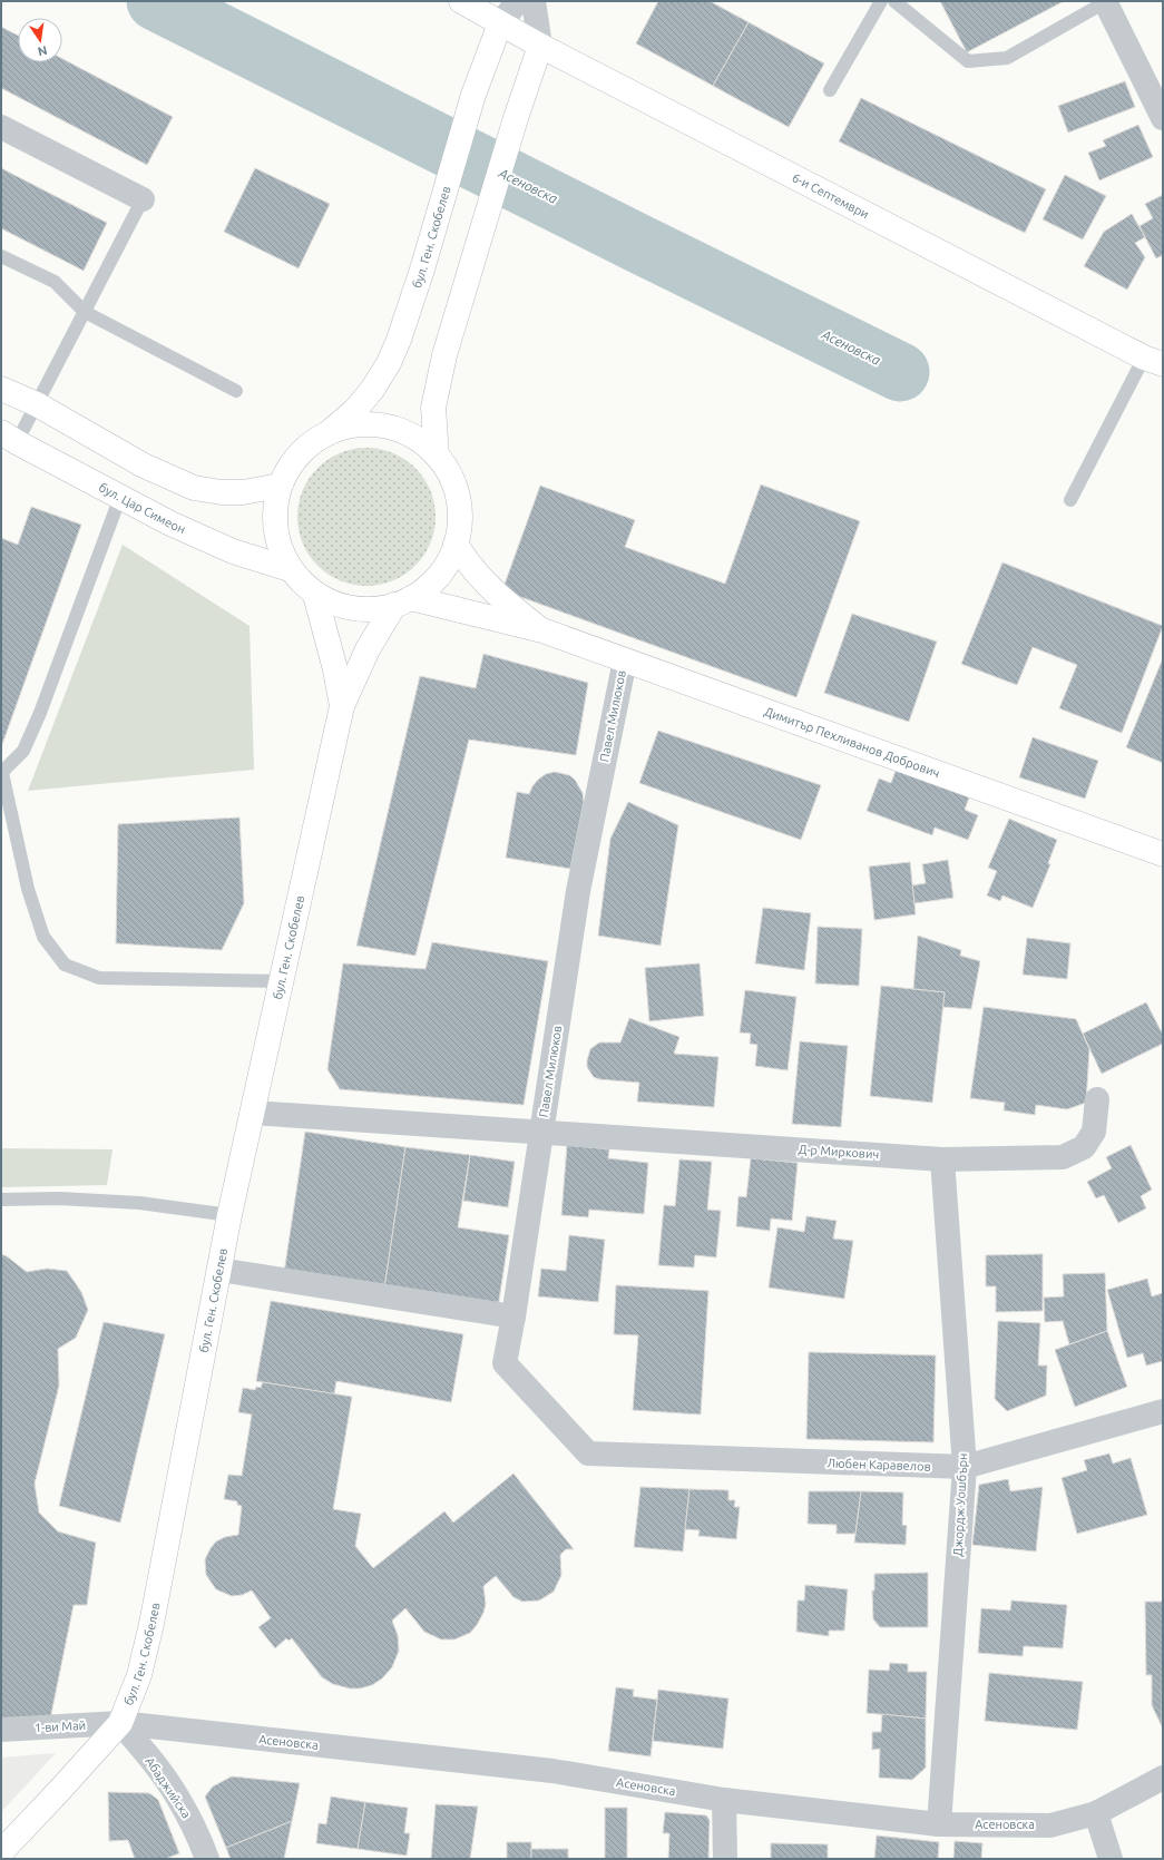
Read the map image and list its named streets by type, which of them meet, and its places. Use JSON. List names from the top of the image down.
{
  "streets": {
    "main road": [
      "6-и Септември",
      "бул. Ген. Скобелев",
      "бул. Цар Симеон",
      "Димитър Пехливанов Добрович"
    ],
    "street": [
      "Павел Милюков",
      "Д-р Миркович",
      "Любен Каравелов",
      "Джордж Уошбърн",
      "1-ви Май",
      "Асеновска",
      "Абаджийска"
    ]
  },
  "crossings": [
    ["6-и Септември", "бул. Ген. Скобелев"],
    ["бул. Ген. Скобелев", "Димитър Пехливанов Добрович"],
    ["бул. Ген. Скобелев", "Д-р Миркович"],
    ["бул. Ген. Скобелев", "1-ви Май"],
    ["бул. Ген. Скобелев", "Асеновска"],
    ["бул. Ген. Скобелев", "Абаджийска"],
    ["Павел Милюков", "Димитър Пехливанов Добрович"],
    ["Павел Милюков", "Д-р Миркович"],
    ["Павел Милюков", "Любен Каравелов"],
    ["Д-р Миркович", "Джордж Уошбърн"],
    ["Любен Каравелов", "Джордж Уошбърн"],
    ["Джордж Уошбърн", "Асеновска"],
    ["1-ви Май", "Асеновска"],
    ["1-ви Май", "Абаджийска"],
    ["Асеновска", "Абаджийска"]
  ],
  "water": ["Асеновска"],
  "north": "bottom"
}
